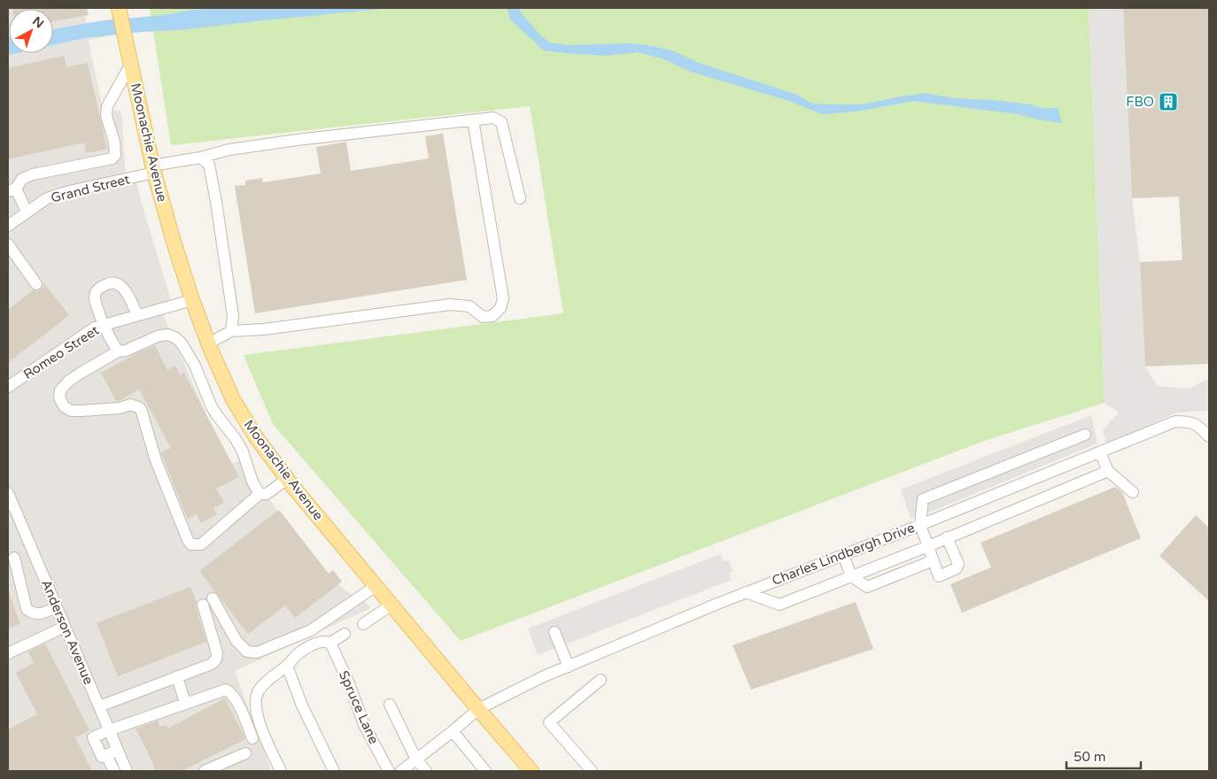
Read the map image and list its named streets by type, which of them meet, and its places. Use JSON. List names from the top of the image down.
{
  "streets": {
    "main road": ["Moonachie Avenue"],
    "street": [
      "Grand Street",
      "Romeo Street",
      "Charles Lindbergh Drive",
      "Anderson Avenue",
      "Spruce Lane"
    ]
  },
  "crossings": [
    ["Moonachie Avenue", "Grand Street"],
    ["Moonachie Avenue", "Romeo Street"],
    ["Moonachie Avenue", "Charles Lindbergh Drive"]
  ],
  "places": {
    "building": ["FBO"]
  },
  "scale_bar": "50 m",
  "north": "top right"
}
